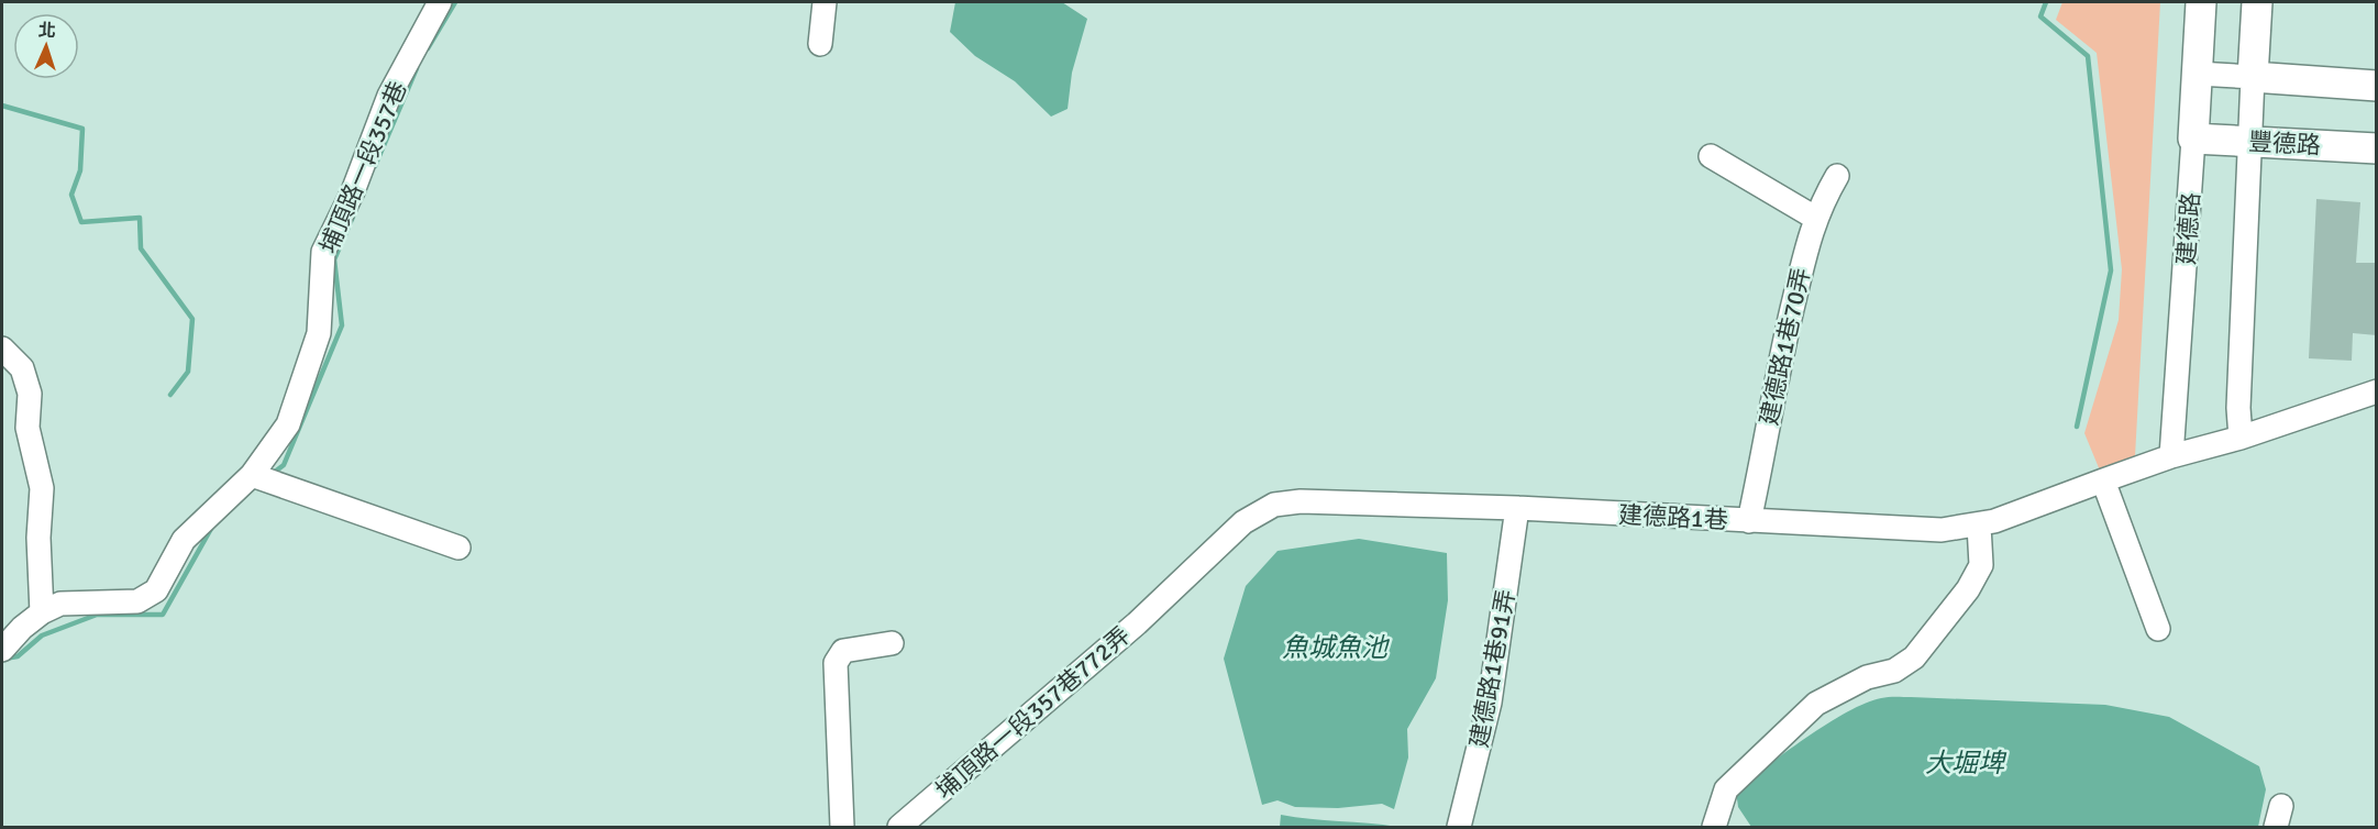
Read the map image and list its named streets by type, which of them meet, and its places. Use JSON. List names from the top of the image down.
{
  "streets": {
    "main road": ["豐德路", "建德路"],
    "street": [
      "埔頂路一段357巷",
      "建德路1巷70弄",
      "建德路1巷",
      "建德路1巷91弄",
      "埔頂路一段357巷772弄"
    ]
  },
  "crossings": [
    ["豐德路", "建德路"],
    ["建德路", "建德路1巷"],
    ["建德路1巷70弄", "建德路1巷"],
    ["建德路1巷", "建德路1巷91弄"],
    ["建德路1巷", "埔頂路一段357巷772弄"]
  ],
  "water": ["魚城魚池", "大堀埤"],
  "north": "top"
}
